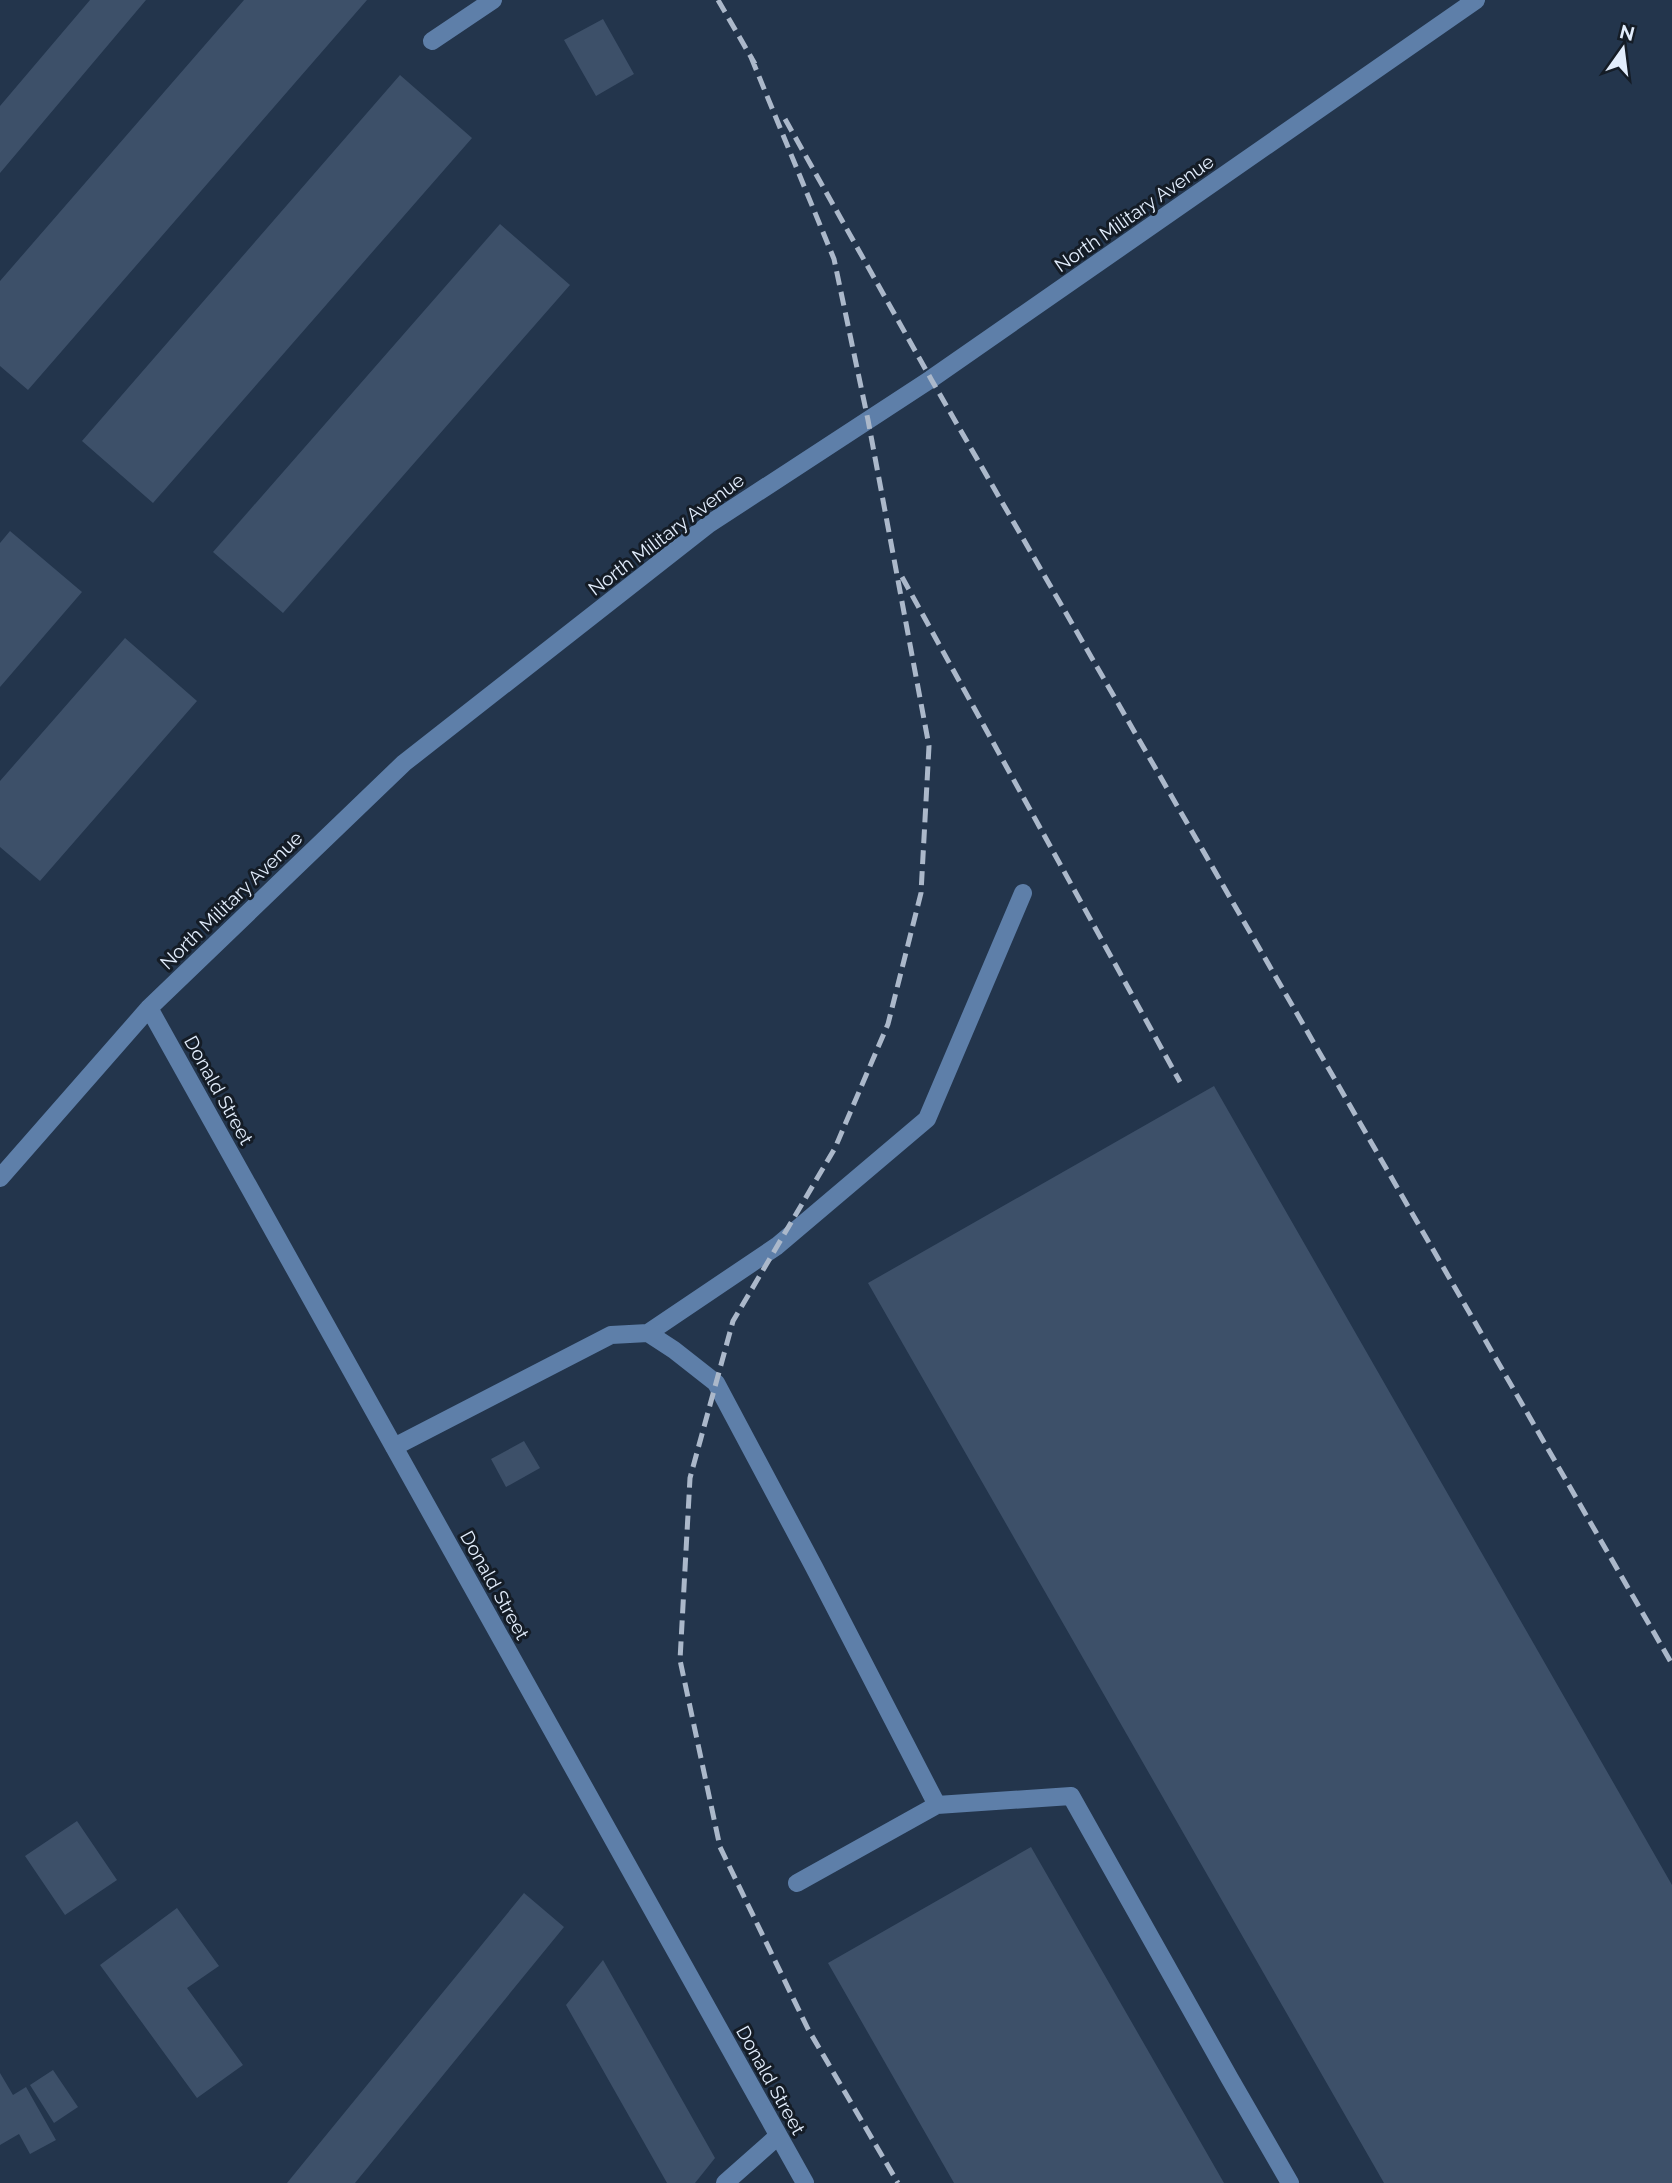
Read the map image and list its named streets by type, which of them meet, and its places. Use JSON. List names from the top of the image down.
{
  "streets": {
    "street": ["North Military Avenue", "Donald Street"]
  },
  "crossings": [
    ["North Military Avenue", "Donald Street"]
  ],
  "north": "top"
}
